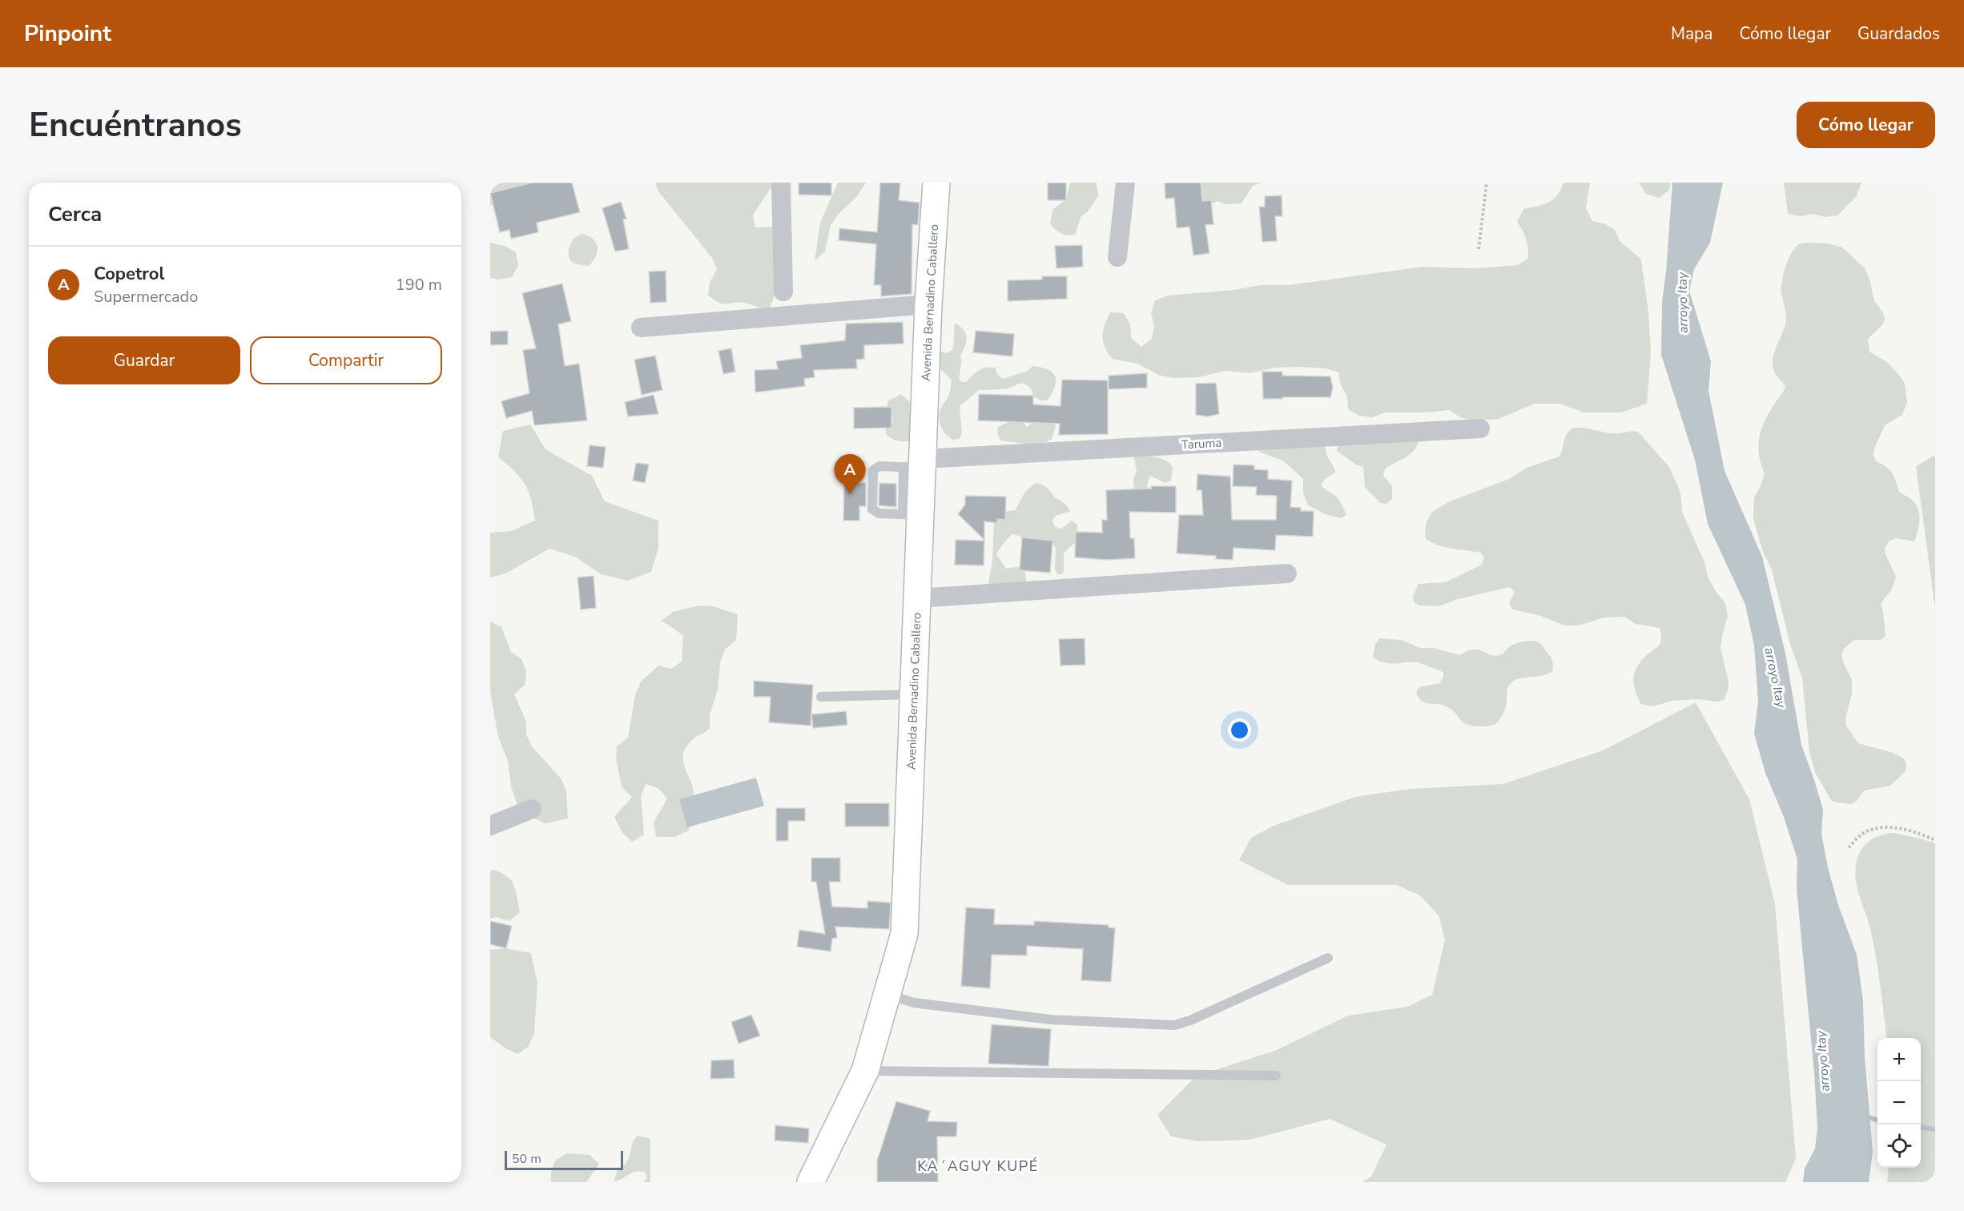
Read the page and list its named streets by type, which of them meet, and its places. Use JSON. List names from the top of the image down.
{
  "streets": {
    "main road": ["Avenida Bernadino Caballero"],
    "street": ["Taruma"]
  },
  "crossings": [
    ["Avenida Bernadino Caballero", "Taruma"]
  ],
  "districts": ["KA´AGUY KUPÉ"],
  "water": ["arroyo Itay"],
  "scale_bar": "50 m",
  "page": {
    "header": "Pinpoint",
    "nav": ["Mapa", "Cómo llegar", "Guardados"],
    "buttons": [
      "Cómo llegar",
      ["Guardar", "Compartir"]
    ],
    "title": "Encuéntranos",
    "heading": "Cerca",
    "list": [
      {
        "mark": "A",
        "name": "Copetrol",
        "note": "Supermercado",
        "value": "190 m"
      }
    ],
    "pins": "A",
    "map_buttons": ["+", "−"],
    "scale": "50 m"
  }
}
